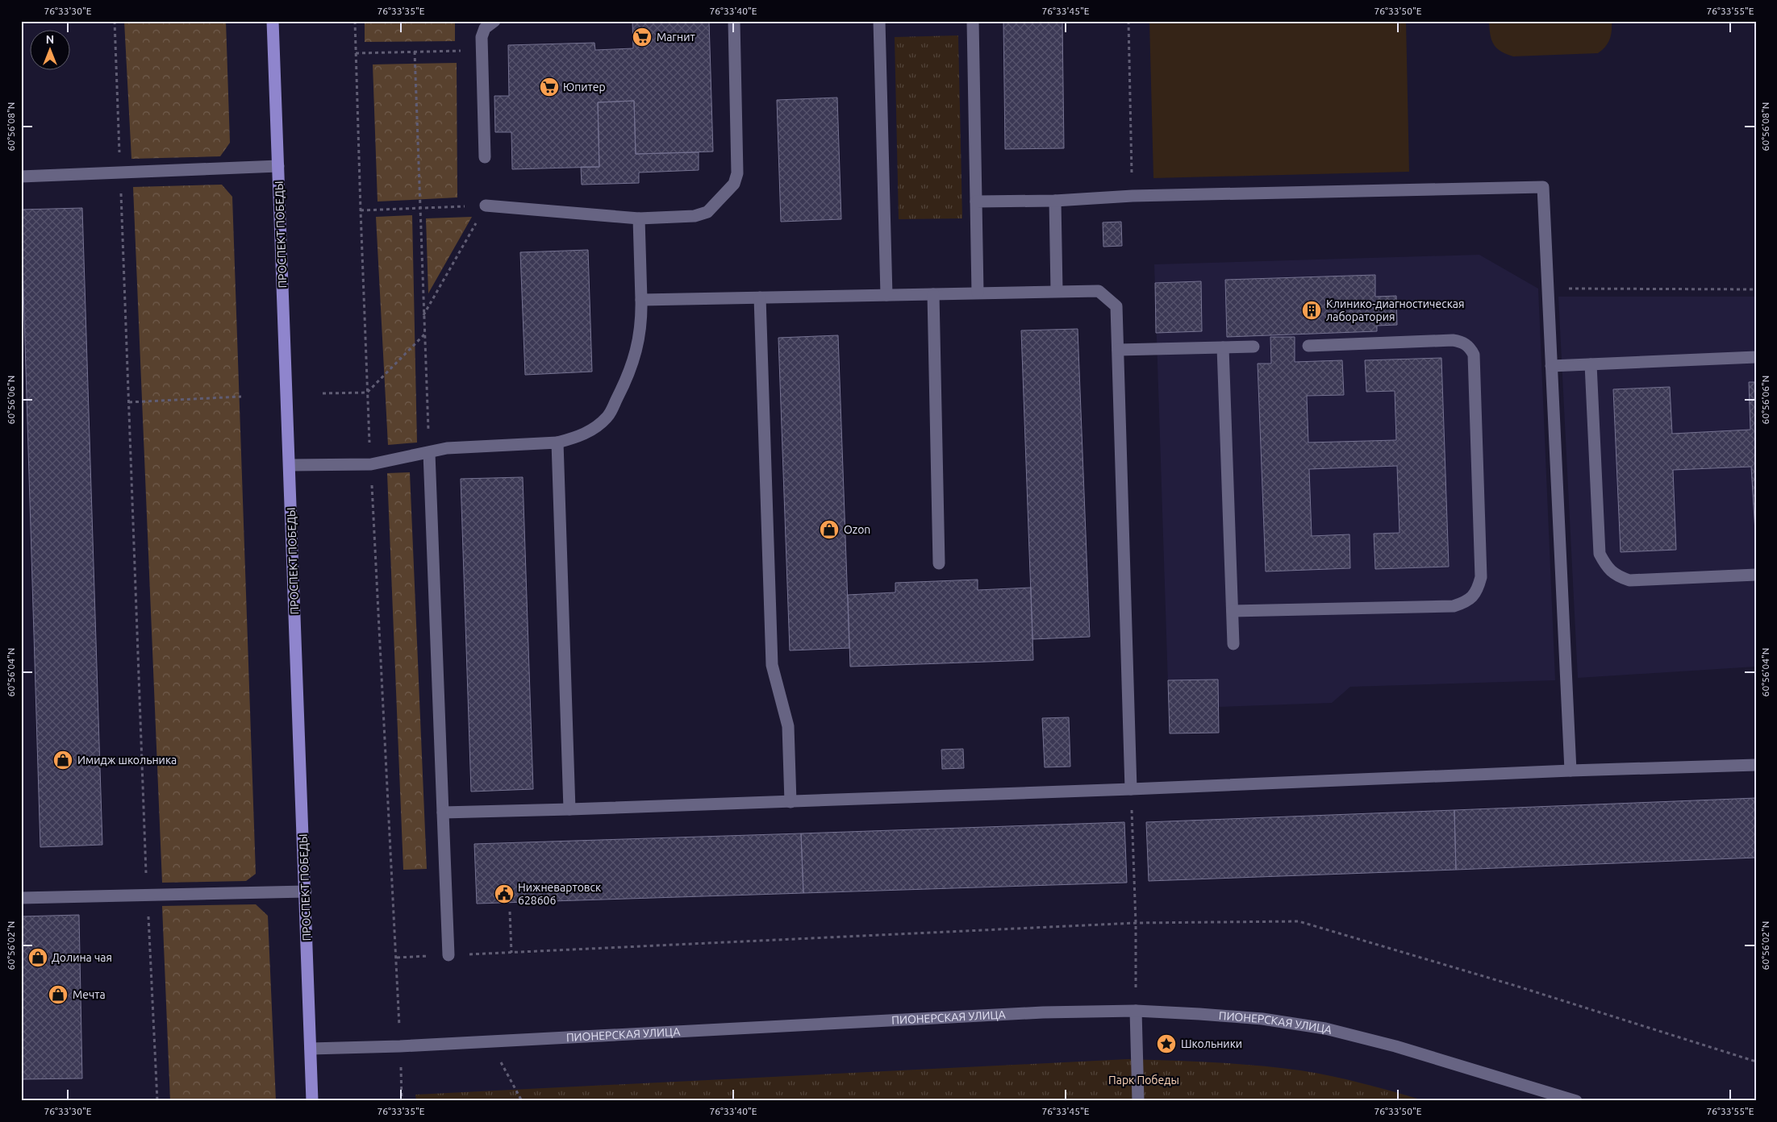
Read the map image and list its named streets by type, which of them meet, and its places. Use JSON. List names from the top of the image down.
{
  "streets": {
    "main road": ["ПРОСПЕКТ ПОБЕДЫ"],
    "street": ["ПИОНЕРСКАЯ УЛИЦА"]
  },
  "crossings": [
    ["ПРОСПЕКТ ПОБЕДЫ", "ПИОНЕРСКАЯ УЛИЦА"]
  ],
  "parks": ["Парк Победы"],
  "places": {
    "supermarket": ["Магнит", "Юпитер"],
    "building": ["Клинико-диагностическая лаборатория"],
    "shop": [
      "Ozon",
      "Имидж школьника",
      "Долина чая",
      "Мечта"
    ],
    "public building": ["Нижневартовск 628606"],
    "place": ["Школьники"]
  },
  "north": "top",
  "coordinates": [
    "76°33'30\"E",
    "76°33'35\"E",
    "76°33'40\"E",
    "76°33'45\"E",
    "76°33'50\"E",
    "76°33'55\"E",
    "60°56'08\"N",
    "60°56'06\"N",
    "60°56'04\"N",
    "60°56'02\"N"
  ]
}
